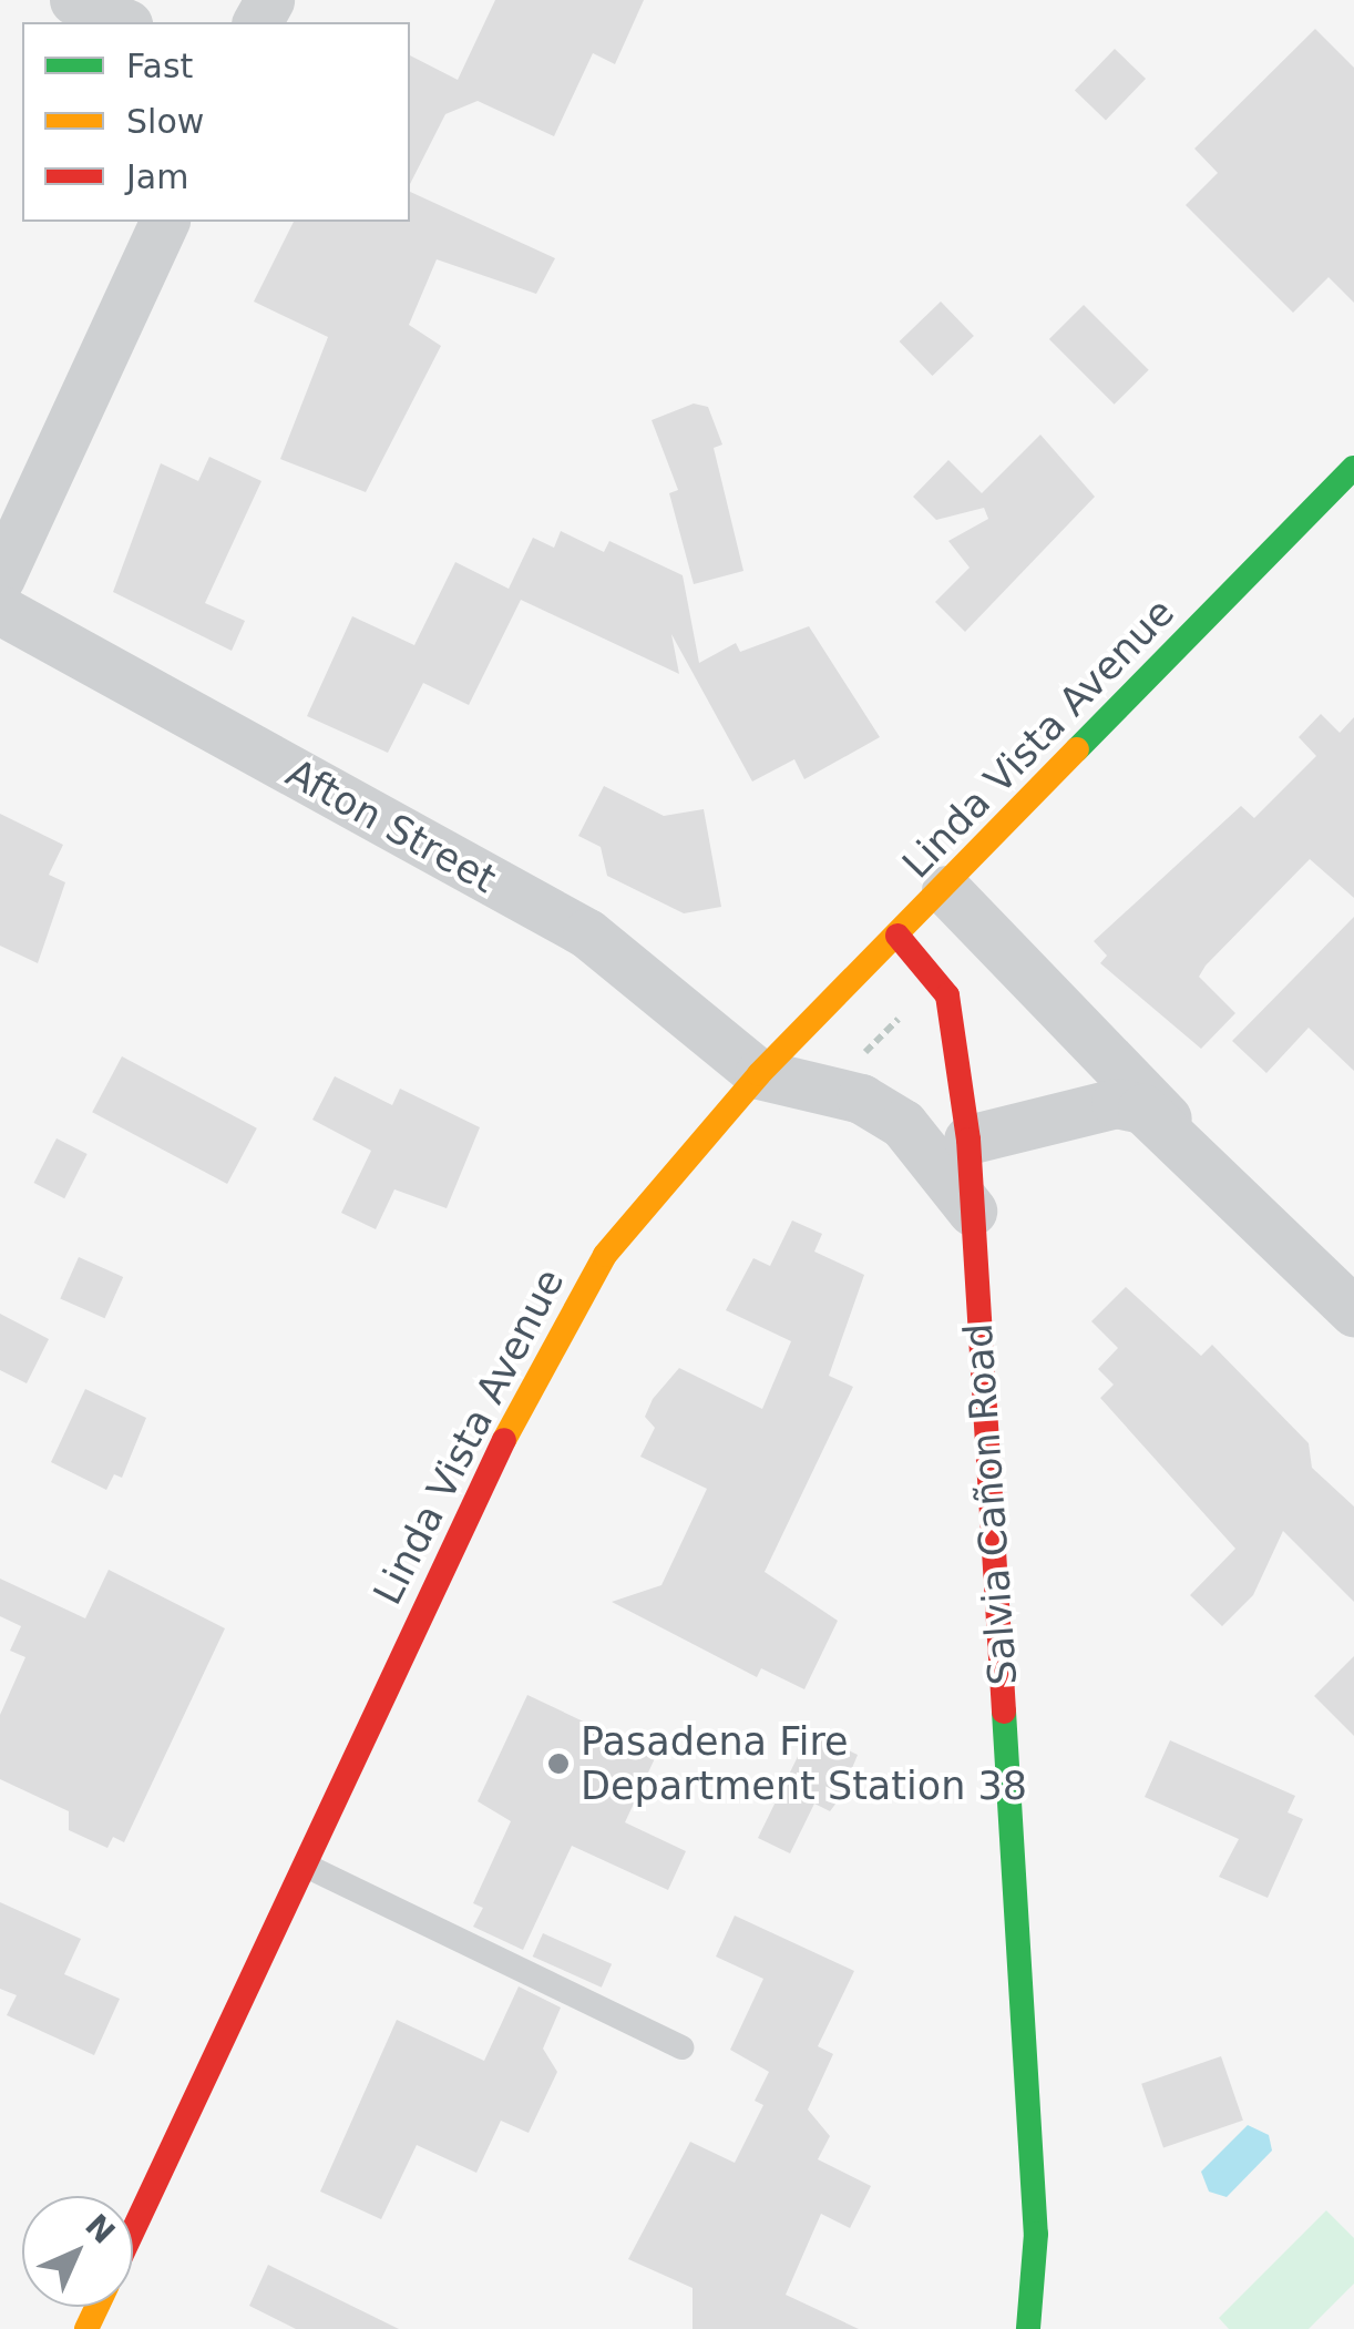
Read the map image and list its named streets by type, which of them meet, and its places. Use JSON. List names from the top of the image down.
{
  "streets": {
    "main road": ["Linda Vista Avenue", "Salvia Cañon Road"],
    "street": ["Afton Street"]
  },
  "crossings": [
    ["Linda Vista Avenue", "Afton Street"],
    ["Linda Vista Avenue", "Salvia Cañon Road"]
  ],
  "places": ["Pasadena Fire Department Station 38"],
  "legend": ["Fast", "Slow", "Jam"],
  "north": "top right"
}
